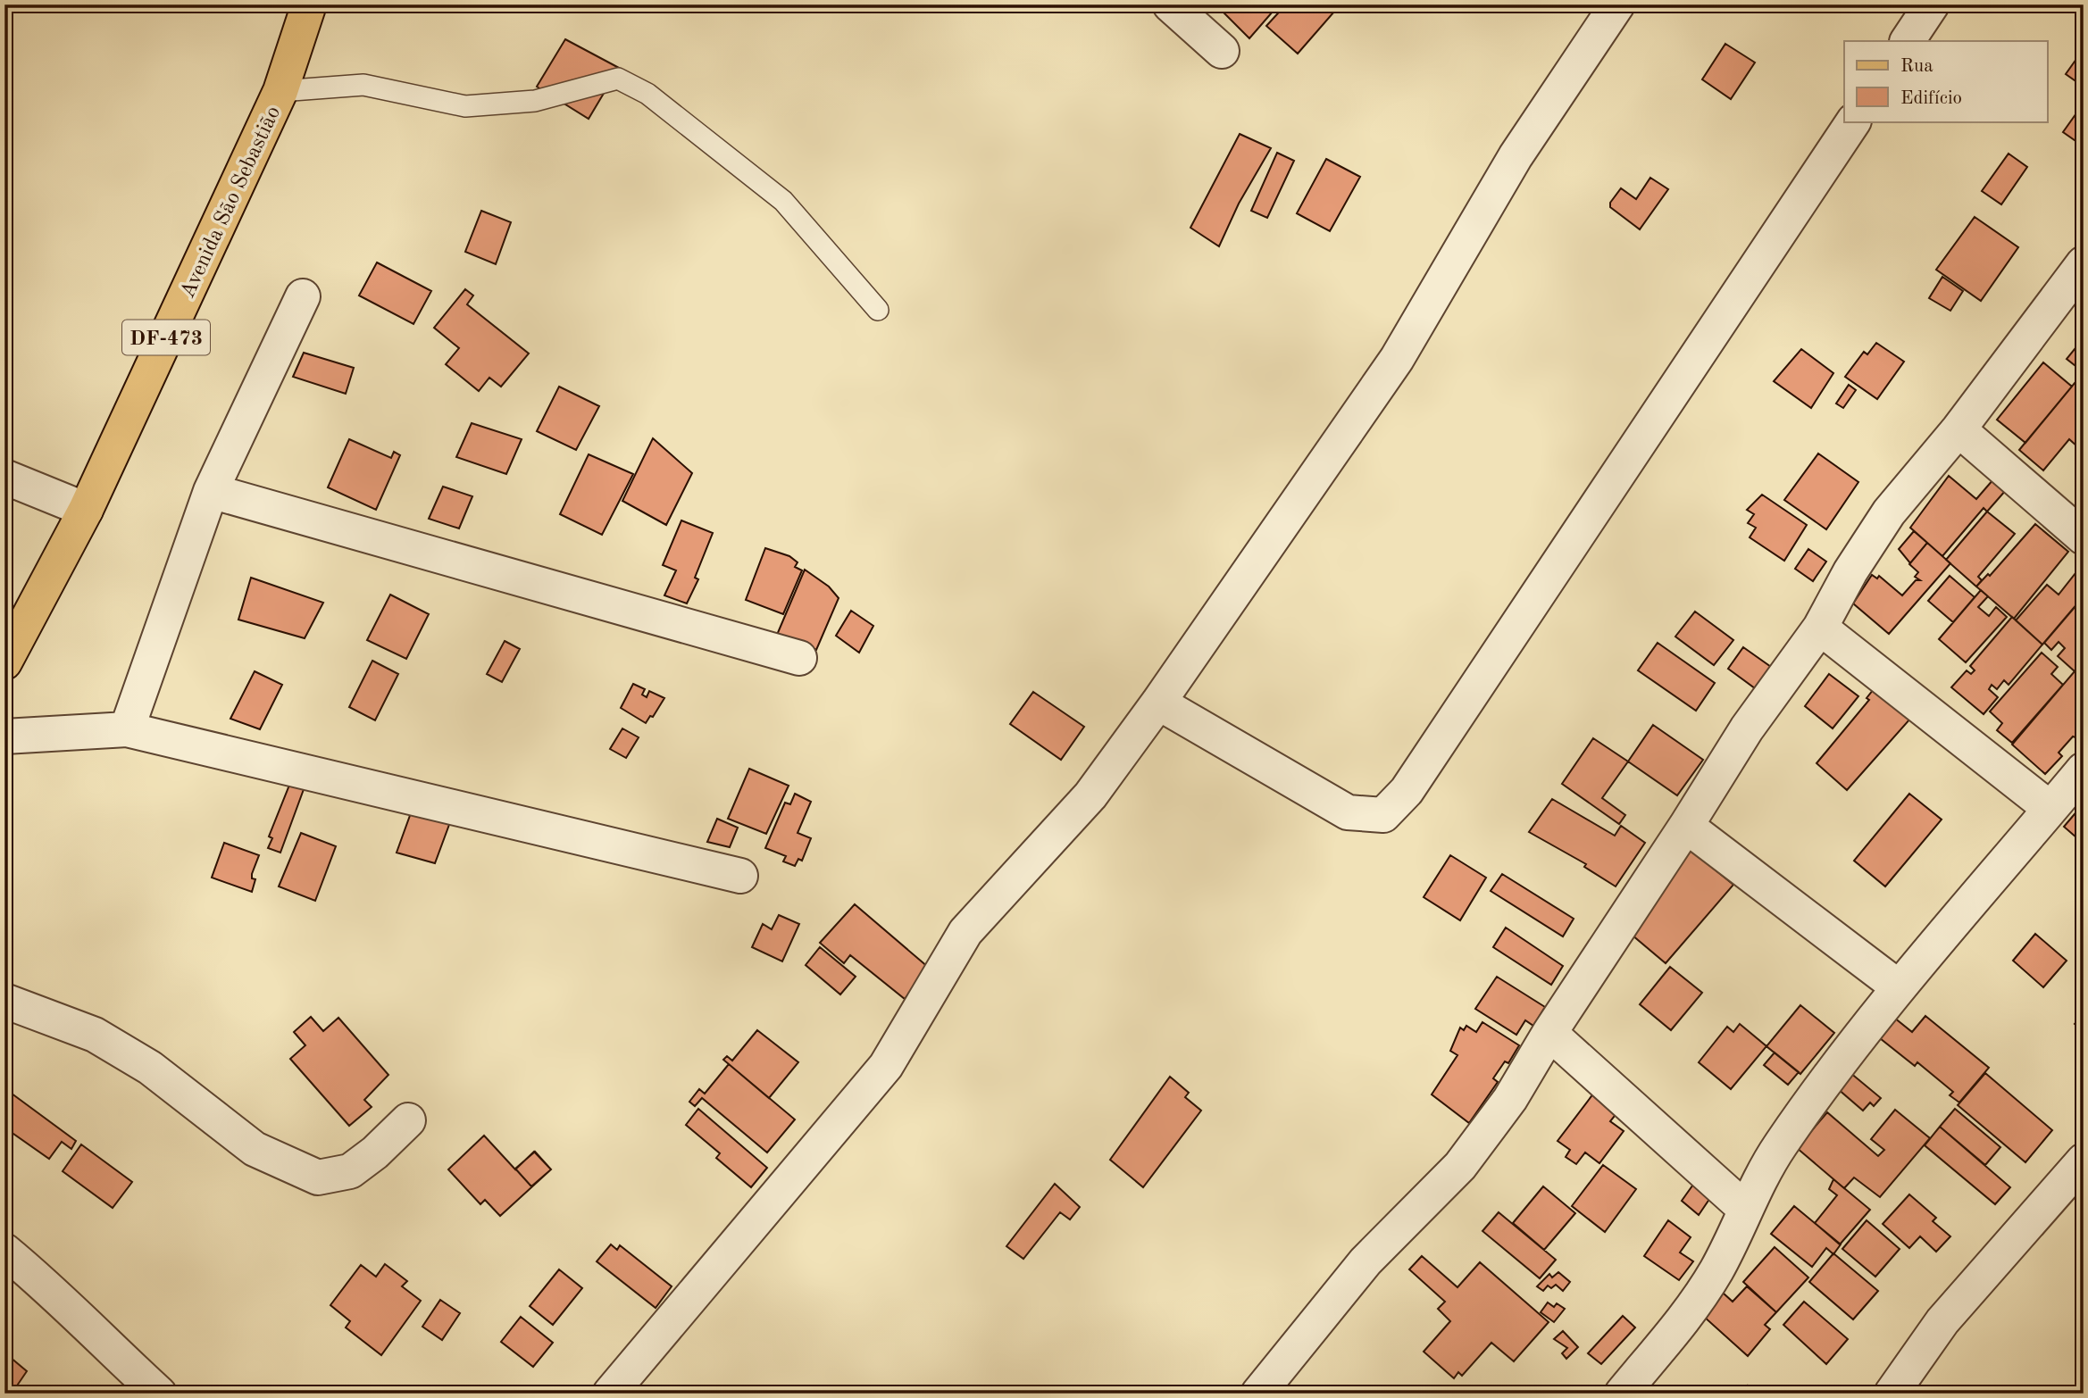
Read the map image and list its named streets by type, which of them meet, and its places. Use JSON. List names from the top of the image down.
{
  "streets": {
    "main road": ["Avenida São Sebastião", "DF-473"]
  },
  "legend": ["Rua", "Edifício"]
}
